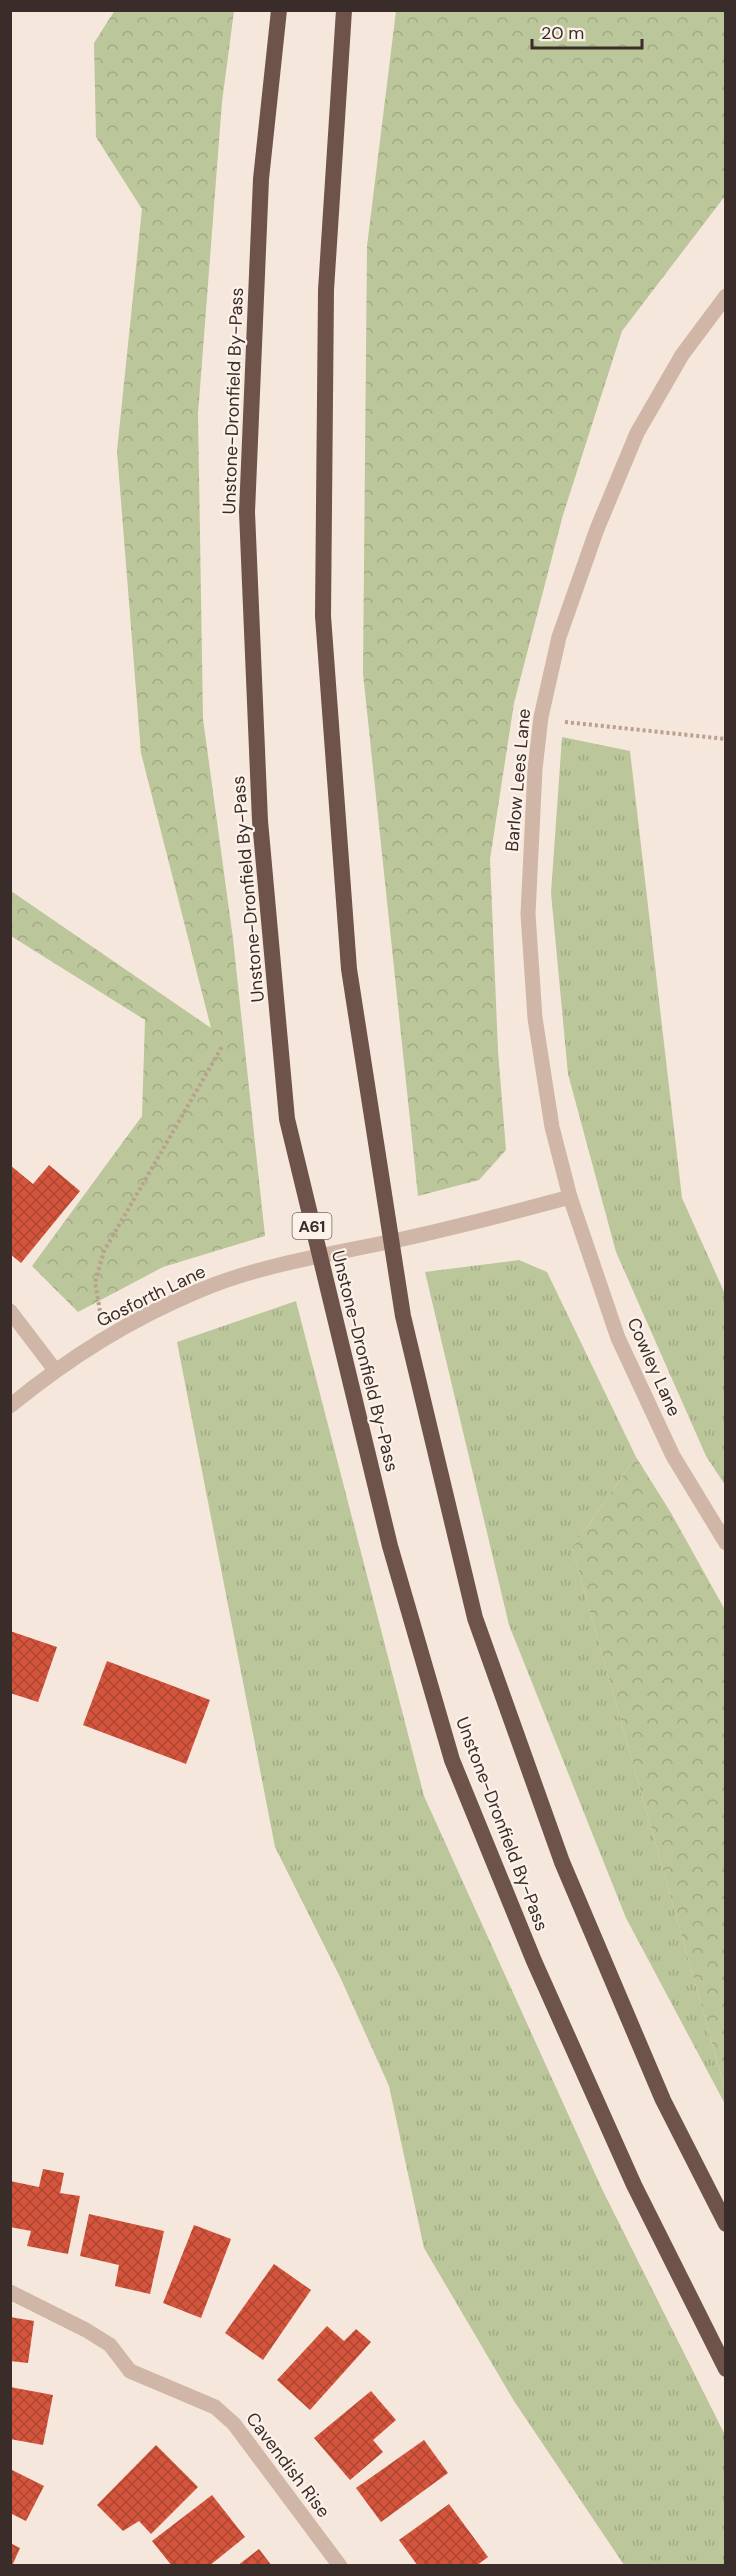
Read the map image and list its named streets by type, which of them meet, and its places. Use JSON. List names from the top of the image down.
{
  "streets": {
    "highway": ["Unstone-Dronfield By-Pass", "A61"],
    "street": [
      "Barlow Lees Lane",
      "Gosforth Lane",
      "Cowley Lane",
      "Cavendish Rise"
    ]
  },
  "crossings": [
    ["Barlow Lees Lane", "Gosforth Lane"],
    ["Barlow Lees Lane", "Cowley Lane"],
    ["Gosforth Lane", "Cowley Lane"]
  ],
  "scale_bar": "20 m"
}
